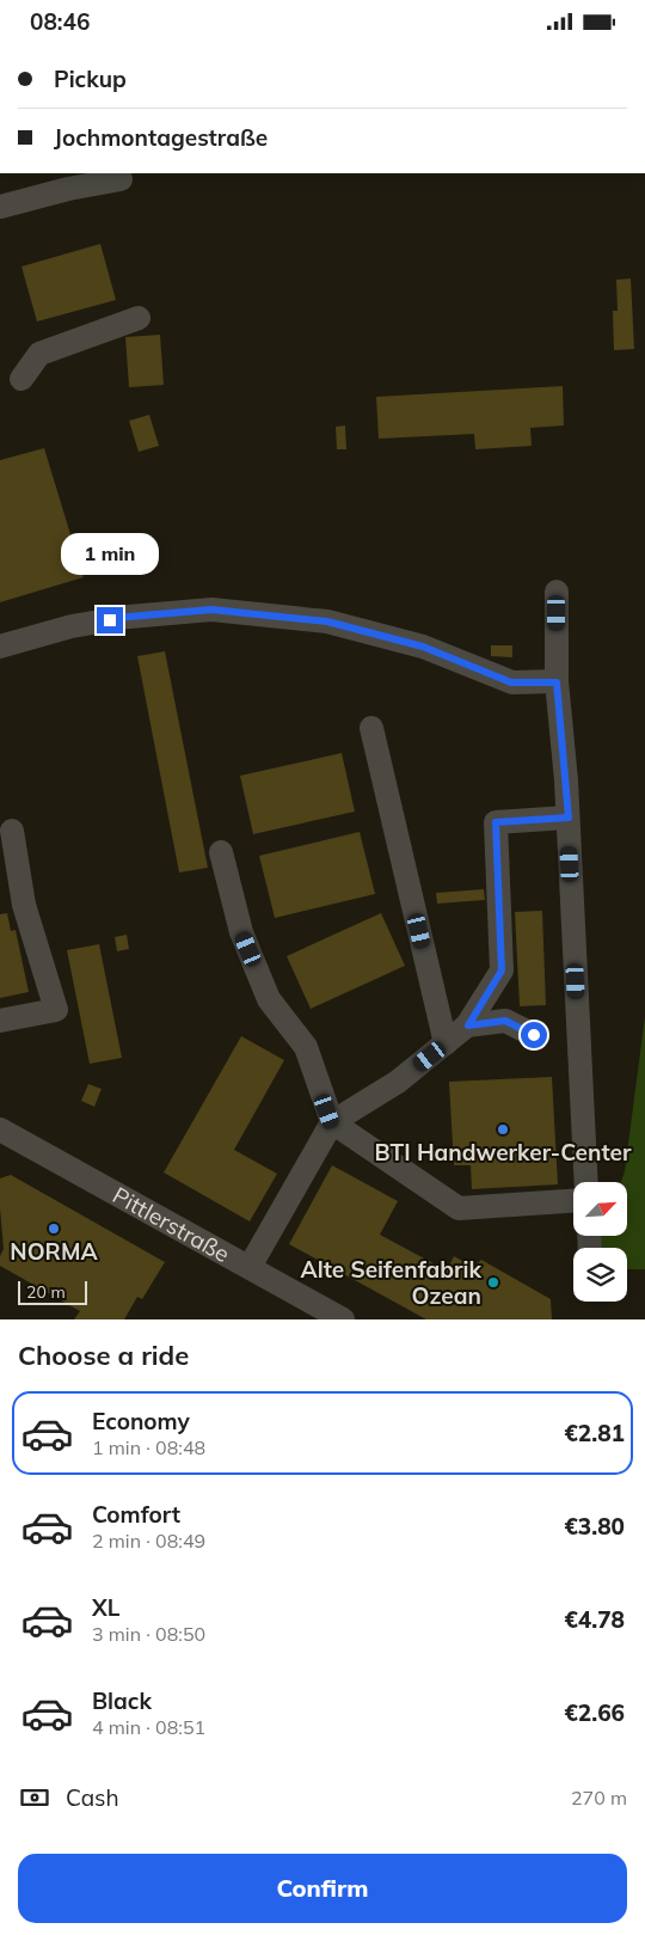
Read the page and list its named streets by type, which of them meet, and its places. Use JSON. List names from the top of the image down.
{
  "streets": {
    "street": ["Pittlerstraße"]
  },
  "places": ["BTI Handwerker-Center", "NORMA", "Alte Seifenfabrik Ozean"],
  "scale_bar": "20 m",
  "north": "top right",
  "page": {
    "status": "08:46",
    "banner": ["Pickup", "Jochmontagestraße"],
    "bubble": "1 min",
    "scale": "20 m",
    "heading": "Choose a ride",
    "list": [
      {
        "name": "Economy",
        "note": "1 min · 08:48",
        "value": "€2.81"
      },
      {
        "name": "Comfort",
        "note": "2 min · 08:49",
        "value": "€3.80"
      },
      {
        "name": "XL",
        "note": "3 min · 08:50",
        "value": "€4.78"
      },
      {
        "name": "Black",
        "note": "4 min · 08:51",
        "value": "€2.66"
      }
    ],
    "pay": ["Cash", "270 m"],
    "buttons": "Confirm"
  }
}
